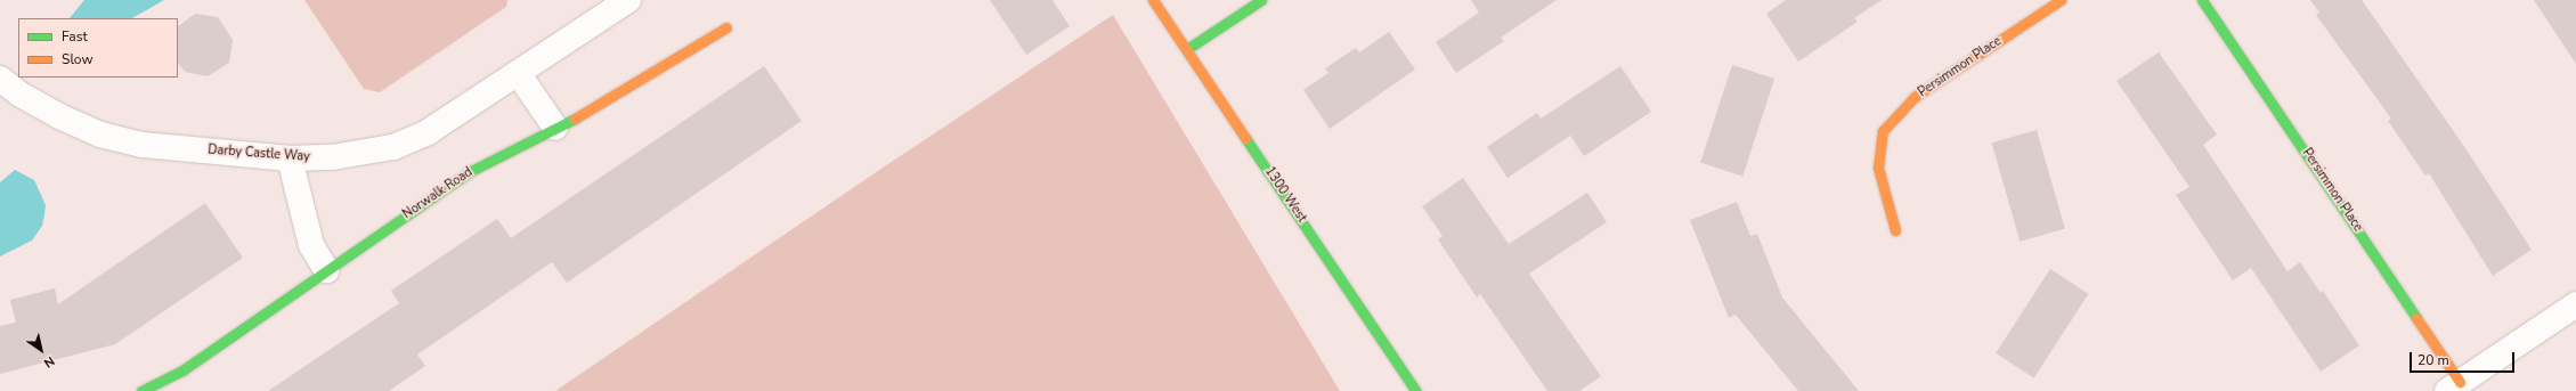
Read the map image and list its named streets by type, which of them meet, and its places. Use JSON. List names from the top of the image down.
{
  "streets": {
    "street": [
      "Persimmon Place",
      "Darby Castle Way",
      "Norwalk Road",
      "1300 West"
    ]
  },
  "legend": ["Fast", "Slow"],
  "scale_bar": "20 m",
  "north": "bottom right"
}
